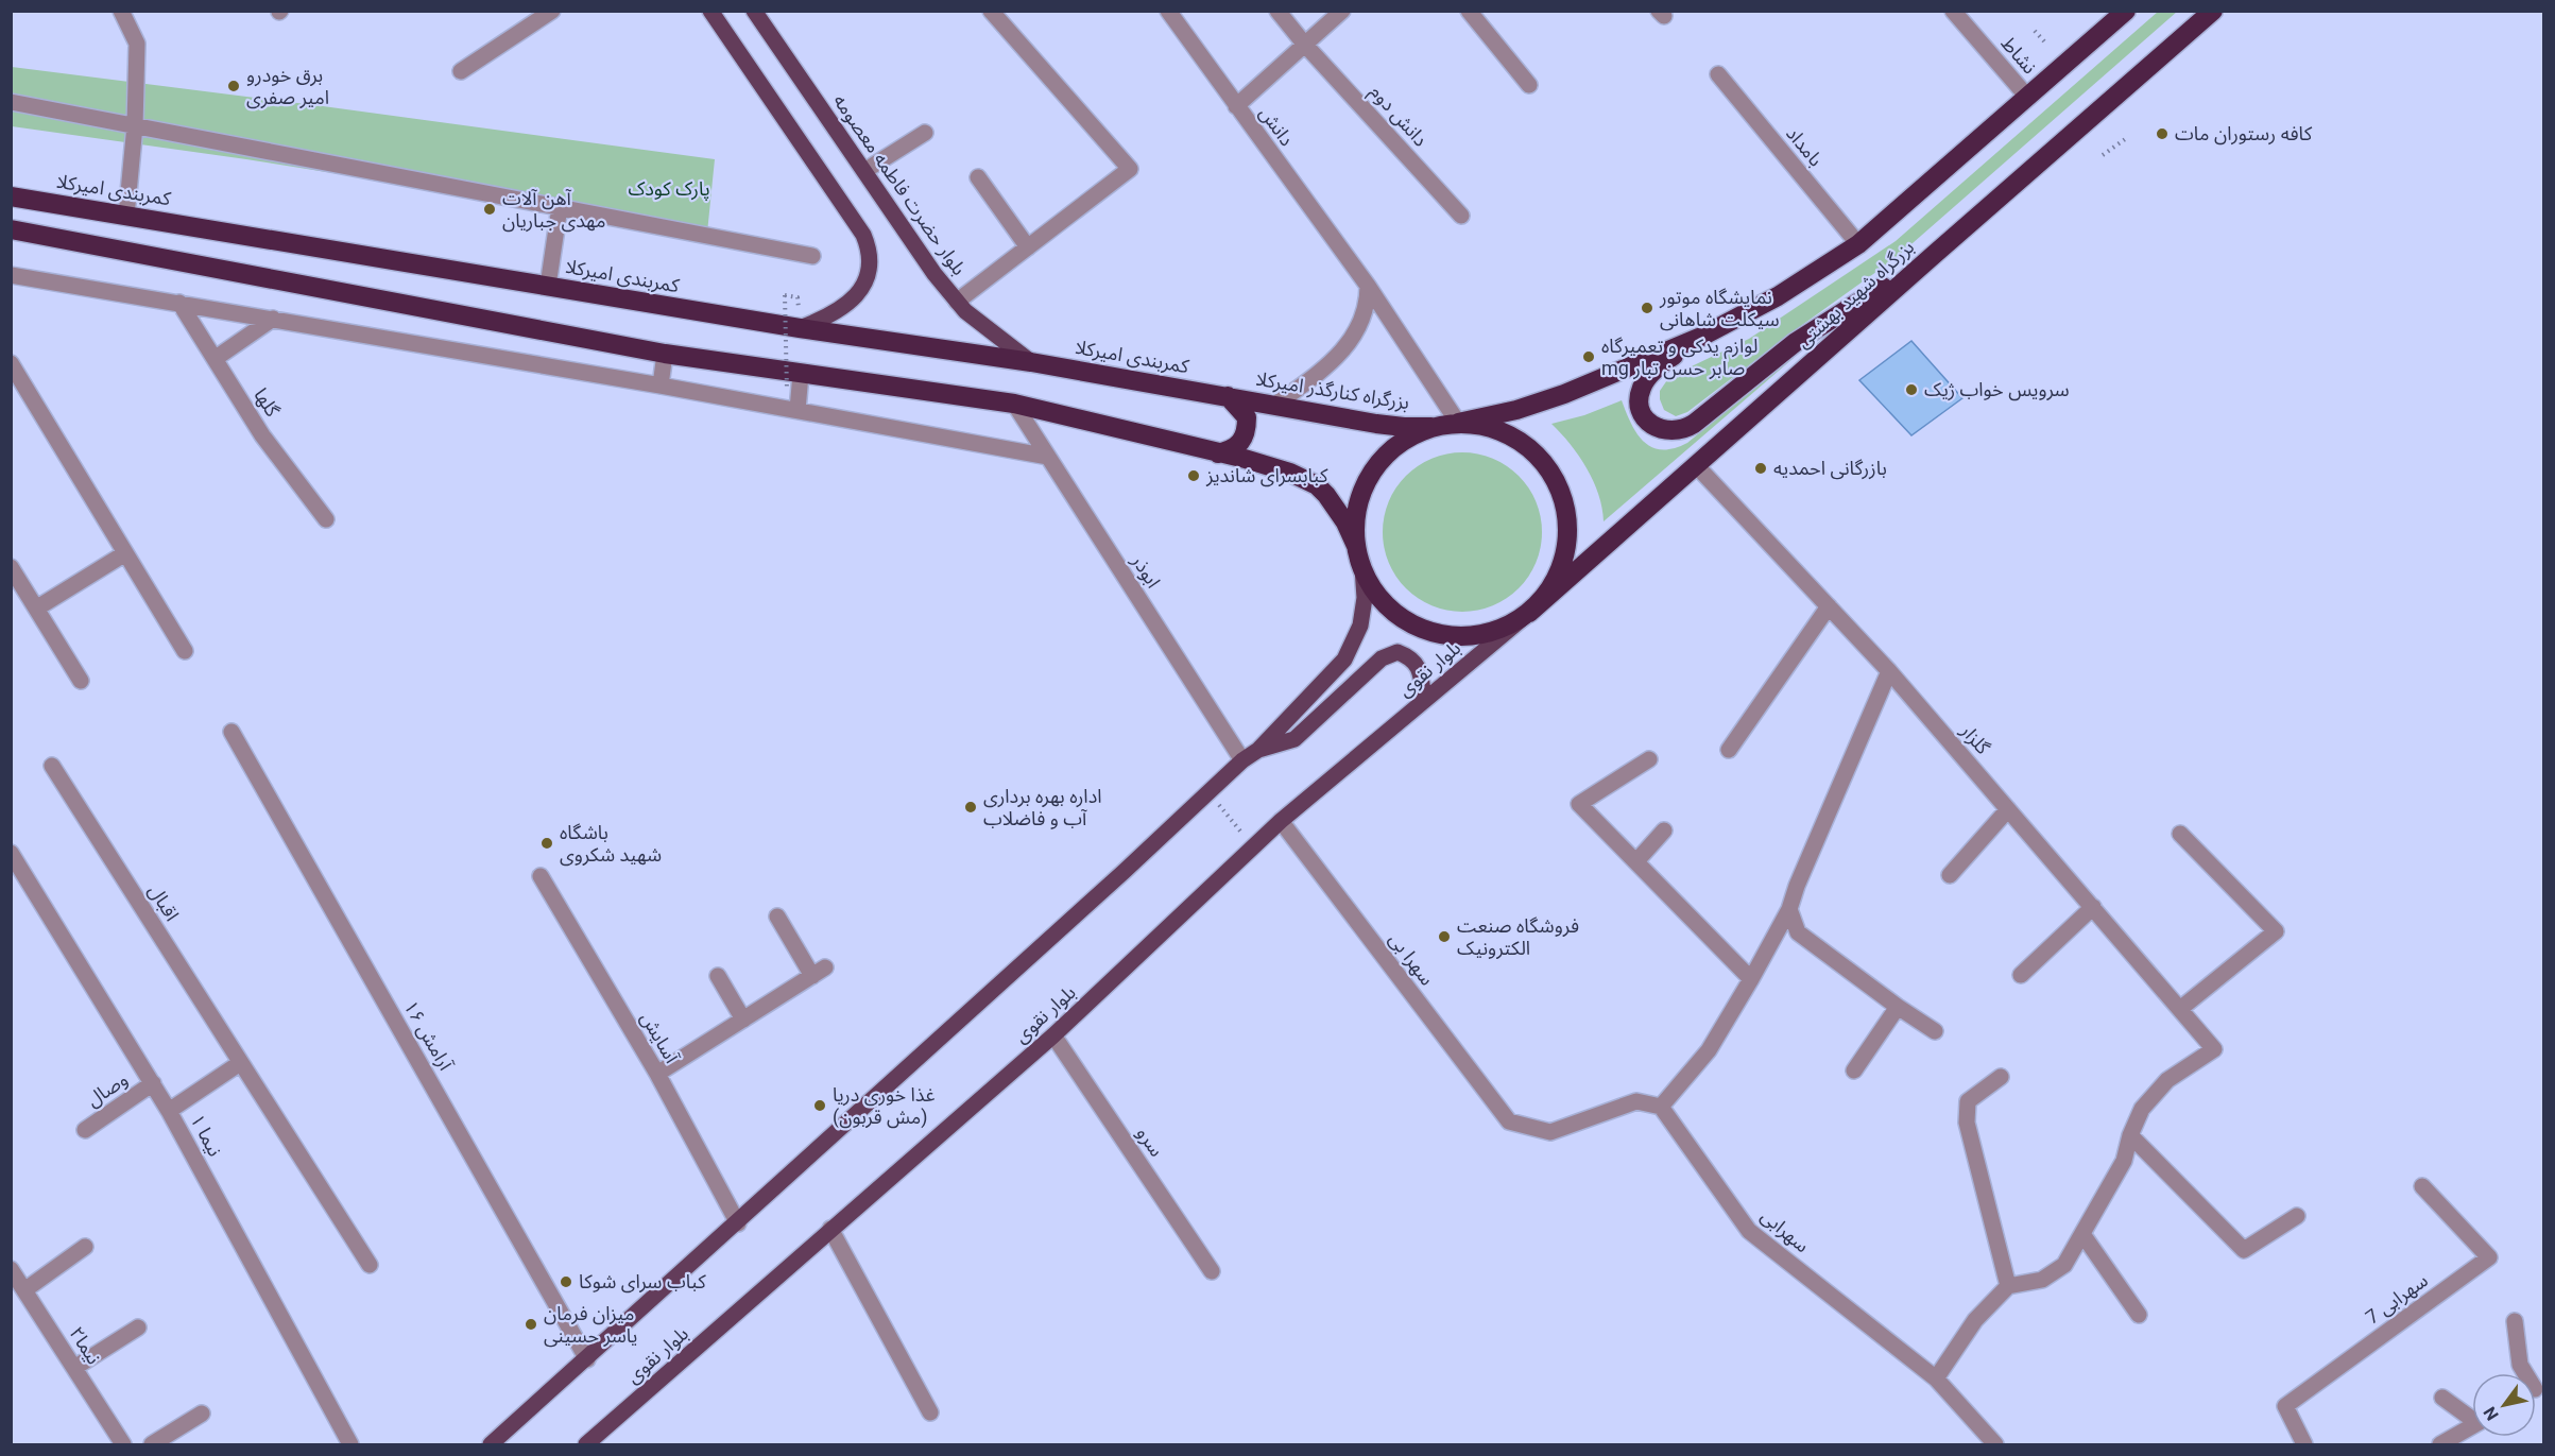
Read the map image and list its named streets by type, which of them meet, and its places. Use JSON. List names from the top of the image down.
{
  "streets": {
    "highway": ["کمربندی امیرکلا", "بزرگراه شهید بهشتی", "بزرگراه کنارگذر امیرکلا"],
    "main road": ["بلوار حضرت فاطمه معصومه", "بلوار نقوی"],
    "street": [
      "نشاط",
      "دانش دوم",
      "دانش",
      "بامداد",
      "گلها",
      "ابوذر",
      "گلزار",
      "اقبال",
      "سهرا بی",
      "آرامش ۱۶",
      "آسایش",
      "وصال",
      "نیما ۱",
      "سرو",
      "سهرابی",
      "سهرابی 7",
      "نیما۲"
    ]
  },
  "crossings": [
    ["نشاط", "بزرگراه شهید بهشتی"],
    ["دانش دوم", "دانش"],
    ["دانش", "بزرگراه شهید بهشتی"],
    ["دانش", "بزرگراه کنارگذر امیرکلا"],
    ["دانش", "بلوار نقوی"],
    ["بامداد", "بزرگراه شهید بهشتی"],
    ["بلوار حضرت فاطمه معصومه", "کمربندی امیرکلا"],
    ["کمربندی امیرکلا", "بزرگراه کنارگذر امیرکلا"],
    ["بزرگراه شهید بهشتی", "بزرگراه کنارگذر امیرکلا"],
    ["بزرگراه شهید بهشتی", "بلوار نقوی"],
    ["بزرگراه شهید بهشتی", "گلزار"],
    ["بزرگراه کنارگذر امیرکلا", "بلوار نقوی"],
    ["بلوار نقوی", "سهرا بی"],
    ["بلوار نقوی", "سرو"],
    ["سهرا بی", "سهرابی"],
    ["وصال", "نیما ۱"]
  ],
  "parks": ["پارک کودک"],
  "places": [
    "برق خودرو امیر صفری",
    "کافه رستوران مات",
    "آهن آلات مهدی جباریان",
    "نمایشگاه موتور سیکلت شاهانی",
    "لوازم یدکی و تعمیرگاه mg صابر حسن تبار",
    "سرویس خواب ژیک",
    "بازرگانی احمدیه",
    "کبابسرای شاندیز",
    "اداره بهره برداری آب و فاضلاب",
    "باشگاه شهید شکروی",
    "فروشگاه صنعت الکترونیک",
    "غذا خوری دریا (مش قربون)",
    "کباب سرای شوکا",
    "میزان فرمان یاسر حسینی"
  ],
  "north": "bottom left"
}
